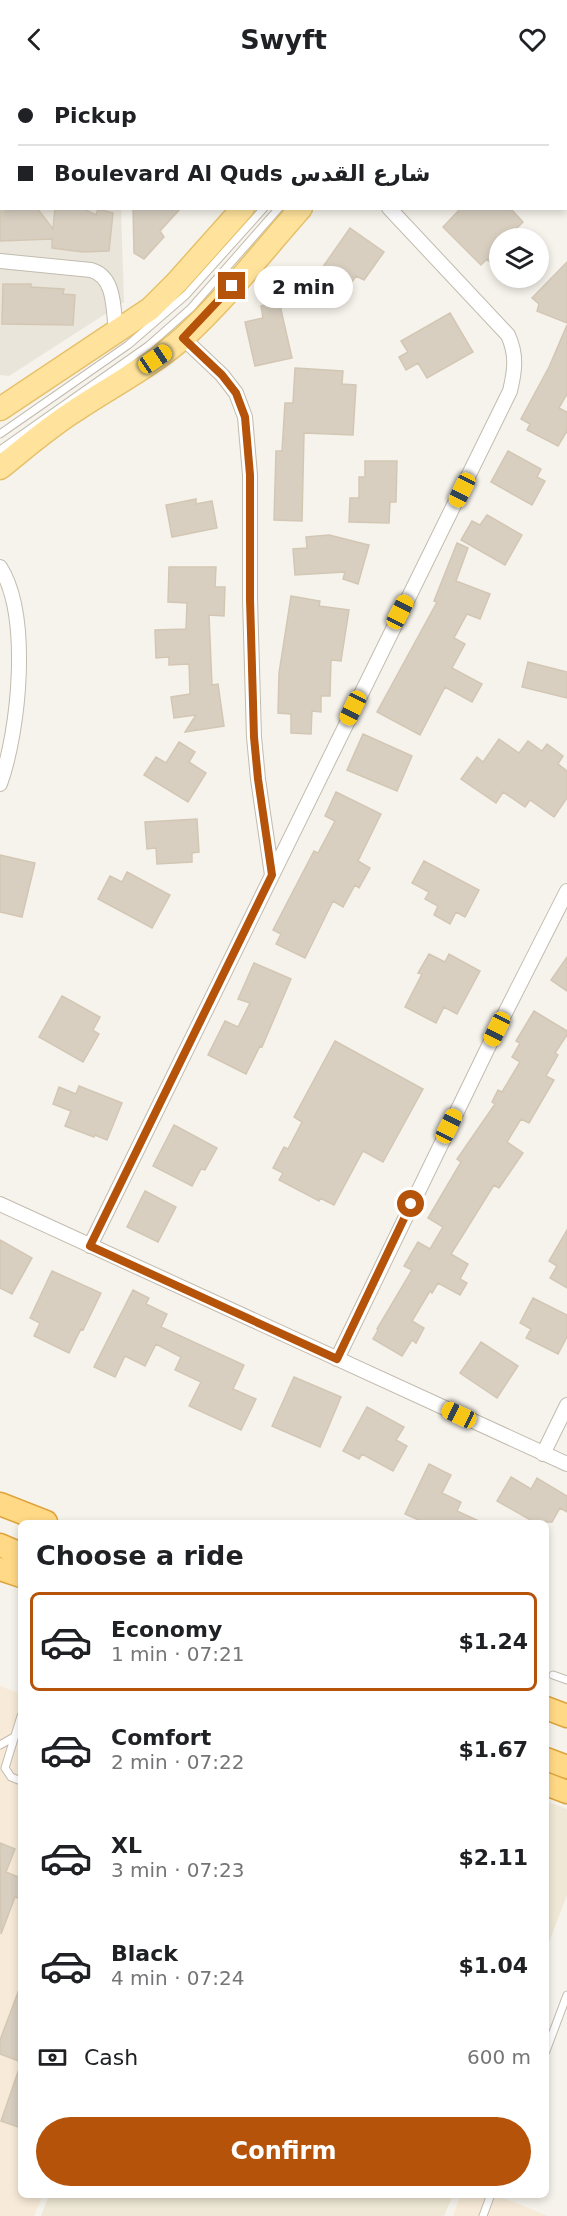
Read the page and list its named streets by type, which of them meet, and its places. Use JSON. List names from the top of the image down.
{
  "page": {
    "header": "Swyft",
    "banner": ["Pickup", "Boulevard Al Quds شارع القدس"],
    "bubble": "2 min",
    "heading": "Choose a ride",
    "list": [
      {
        "name": "Economy",
        "note": "1 min · 07:21",
        "value": "$1.24"
      },
      {
        "name": "Comfort",
        "note": "2 min · 07:22",
        "value": "$1.67"
      },
      {
        "name": "XL",
        "note": "3 min · 07:23",
        "value": "$2.11"
      },
      {
        "name": "Black",
        "note": "4 min · 07:24",
        "value": "$1.04"
      }
    ],
    "pay": ["Cash", "600 m"],
    "buttons": "Confirm"
  }
}
